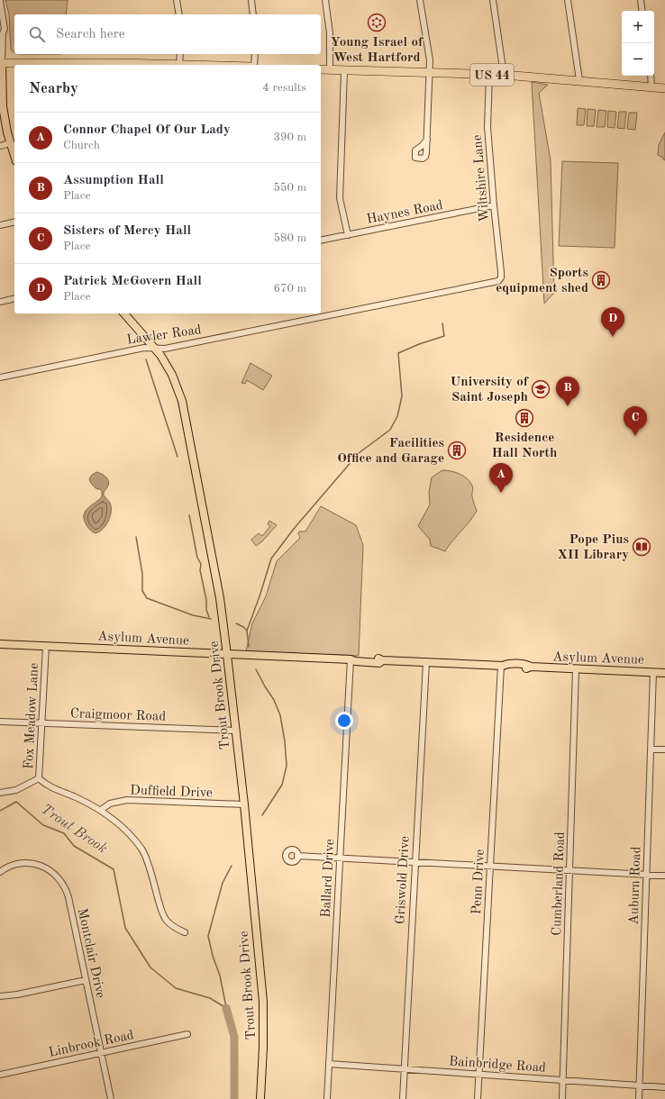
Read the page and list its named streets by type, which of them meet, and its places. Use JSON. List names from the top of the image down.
{
  "streets": {
    "highway": ["US 44"],
    "main road": ["Asylum Avenue", "Trout Brook Drive"],
    "street": [
      "Wiltshire Lane",
      "Haynes Road",
      "Lawler Road",
      "Craigmoor Road",
      "Fox Meadow Lane",
      "Duffield Drive",
      "Ballard Drive",
      "Griswold Drive",
      "Penn Drive",
      "Cumberland Road",
      "Auburn Road",
      "Montclair Drive",
      "Linbrook Road",
      "Bainbridge Road"
    ]
  },
  "crossings": [
    ["US 44", "Wiltshire Lane"],
    ["Wiltshire Lane", "Haynes Road"],
    ["Wiltshire Lane", "Lawler Road"],
    ["Lawler Road", "Trout Brook Drive"],
    ["Asylum Avenue", "Trout Brook Drive"],
    ["Asylum Avenue", "Fox Meadow Lane"],
    ["Asylum Avenue", "Ballard Drive"],
    ["Asylum Avenue", "Griswold Drive"],
    ["Asylum Avenue", "Penn Drive"],
    ["Asylum Avenue", "Cumberland Road"],
    ["Asylum Avenue", "Auburn Road"],
    ["Trout Brook Drive", "Craigmoor Road"],
    ["Trout Brook Drive", "Duffield Drive"],
    ["Craigmoor Road", "Fox Meadow Lane"],
    ["Fox Meadow Lane", "Duffield Drive"],
    ["Ballard Drive", "Bainbridge Road"],
    ["Griswold Drive", "Bainbridge Road"],
    ["Penn Drive", "Bainbridge Road"],
    ["Cumberland Road", "Bainbridge Road"],
    ["Auburn Road", "Bainbridge Road"],
    ["Montclair Drive", "Linbrook Road"]
  ],
  "water": ["Trout Brook"],
  "places": {
    "synagogue": ["Young Israel of West Hartford"],
    "building": ["Sports equipment shed", "Residence Hall North", "Facilities Office and Garage"],
    "school or university": ["University of Saint Joseph"],
    "library": ["Pope Pius XII Library"]
  },
  "page": {
    "map_buttons": ["+", "−"],
    "search": "Search here",
    "heading": ["Nearby", "4 results"],
    "list": [
      {
        "mark": "A",
        "name": "Connor Chapel Of Our Lady",
        "note": "Church",
        "value": "390 m"
      },
      {
        "mark": "B",
        "name": "Assumption Hall",
        "note": "Place",
        "value": "550 m"
      },
      {
        "mark": "C",
        "name": "Sisters of Mercy Hall",
        "note": "Place",
        "value": "580 m"
      },
      {
        "mark": "D",
        "name": "Patrick McGovern Hall",
        "note": "Place",
        "value": "670 m"
      }
    ],
    "pins": [
      "D",
      "B",
      "C",
      "A"
    ]
  }
}
